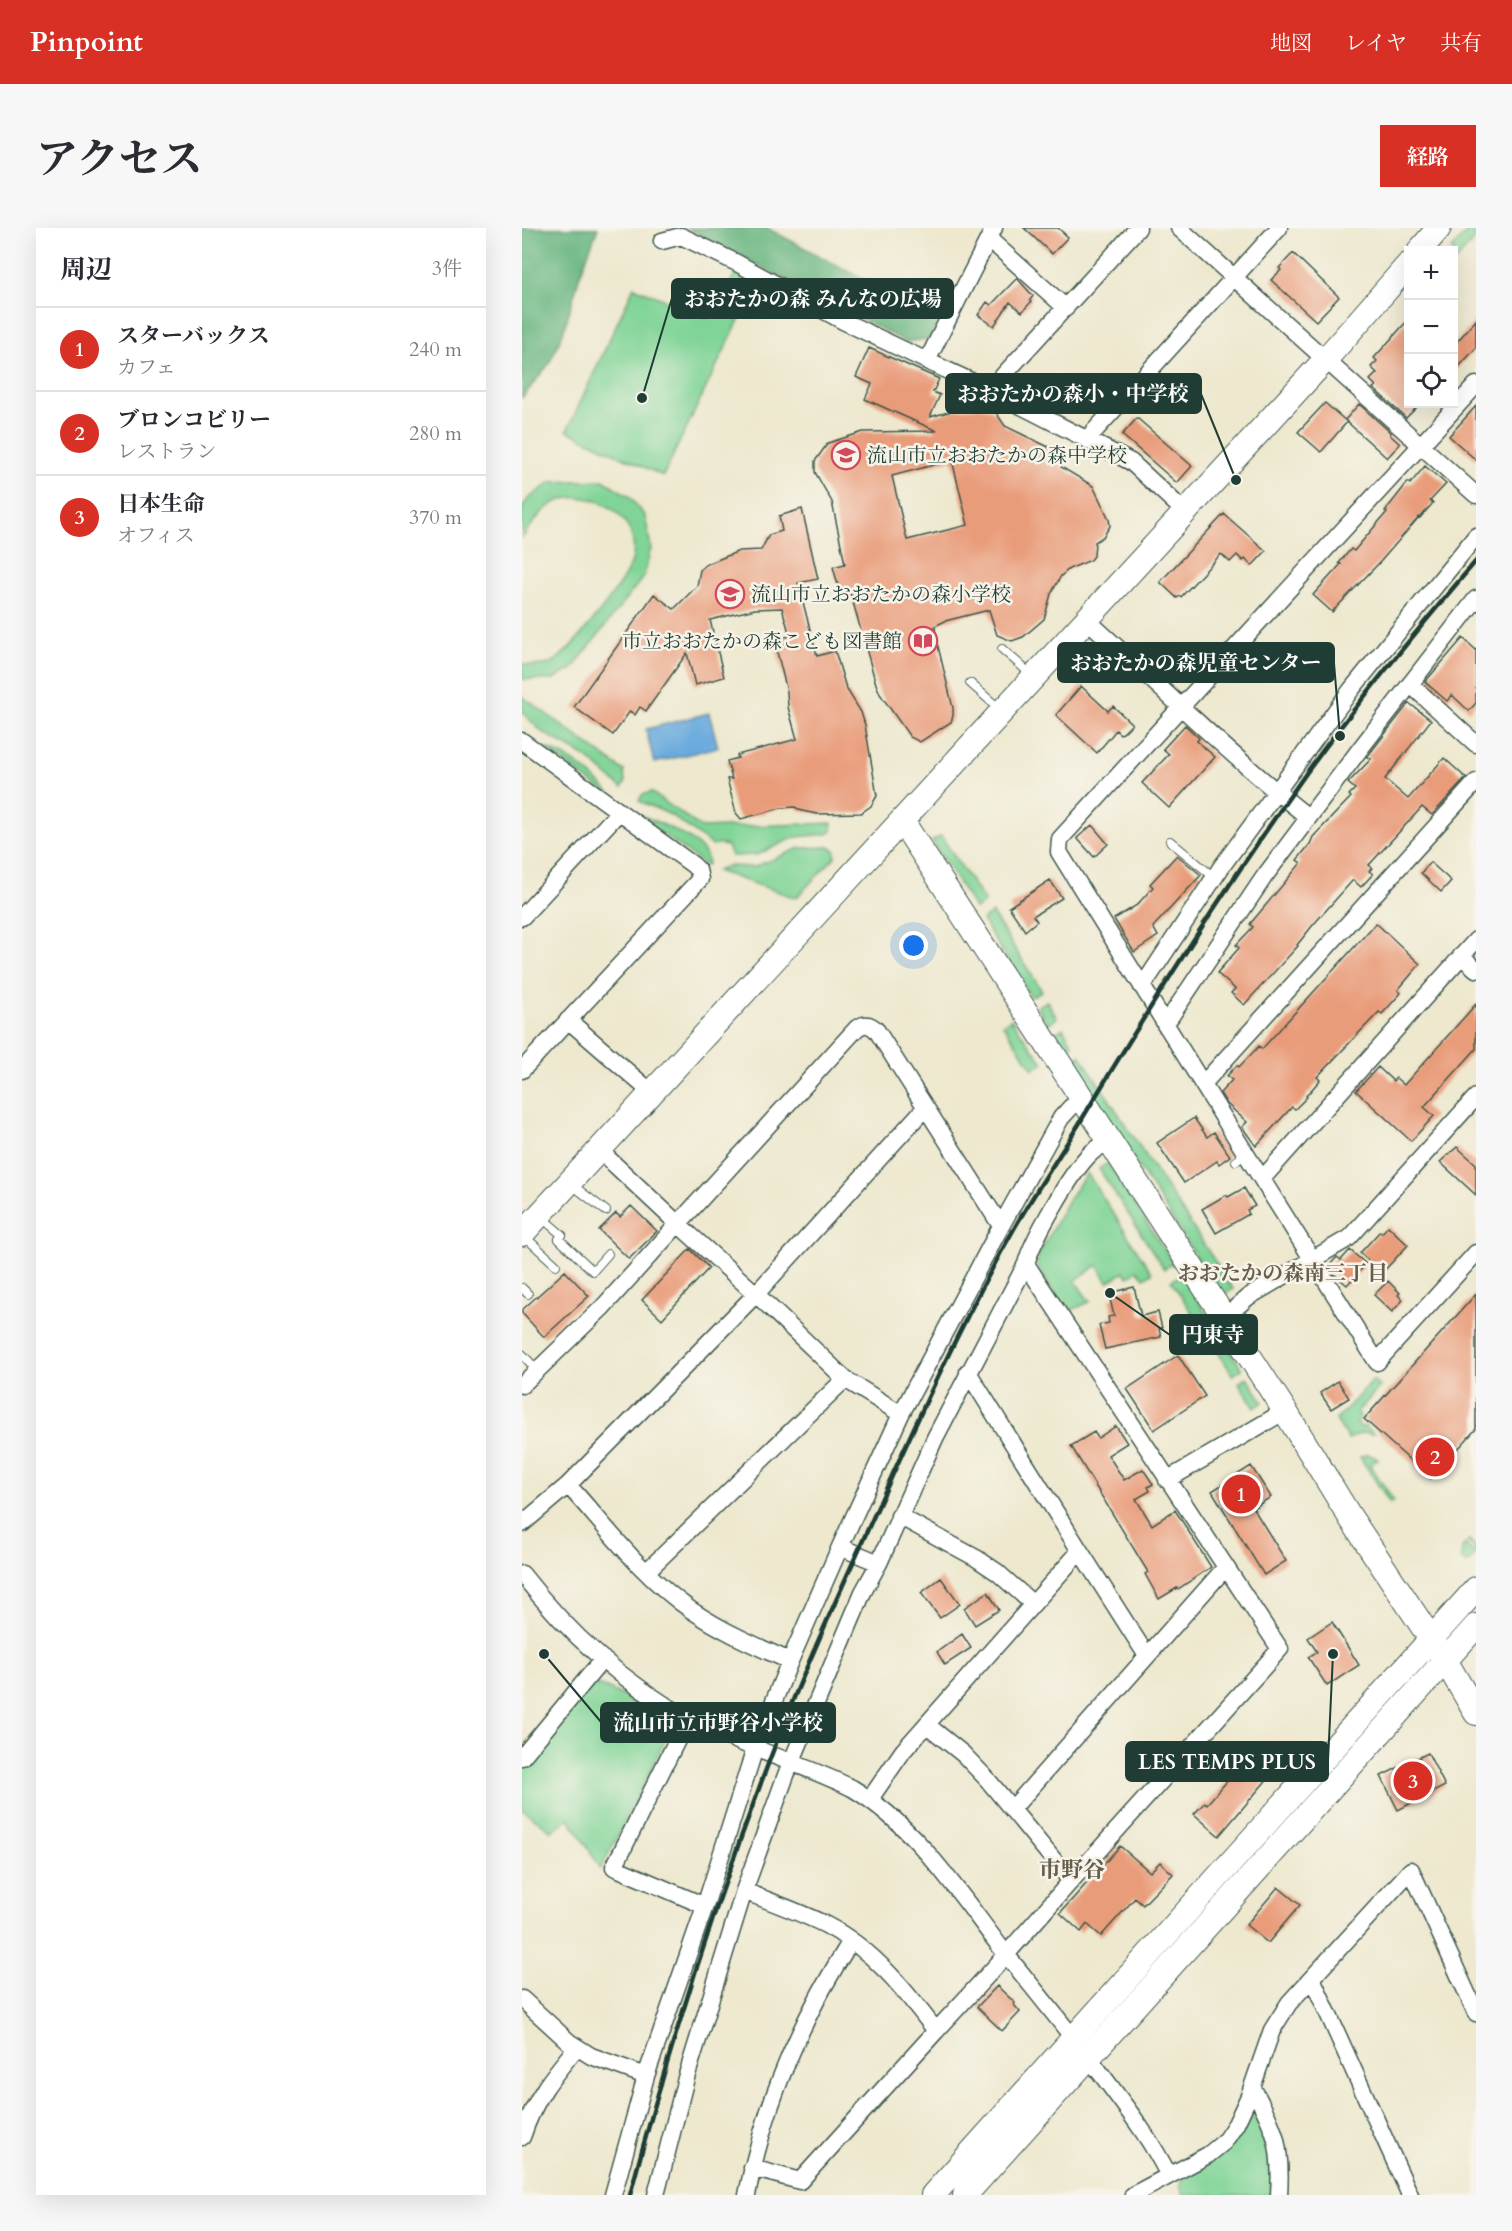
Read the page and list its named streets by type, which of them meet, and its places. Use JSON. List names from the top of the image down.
{
  "districts": ["おおたかの森南三丁目", "市野谷"],
  "places": {
    "other": [
      "おおたかの森 みんなの広場",
      "おおたかの森小・中学校",
      "おおたかの森児童センター",
      "円東寺",
      "流山市立市野谷小学校",
      "LES TEMPS PLUS"
    ],
    "school or university": ["流山市立おおたかの森中学校", "流山市立おおたかの森小学校"],
    "library": ["市立おおたかの森こども図書館"]
  },
  "page": {
    "header": "Pinpoint",
    "nav": ["地図", "レイヤ", "共有"],
    "title": "アクセス",
    "buttons": "経路",
    "heading": ["周辺", "3件"],
    "map_buttons": ["+", "−"],
    "list": [
      {
        "mark": "1",
        "name": "スターバックス",
        "note": "カフェ",
        "value": "240 m"
      },
      {
        "mark": "2",
        "name": "ブロンコビリー",
        "note": "レストラン",
        "value": "280 m"
      },
      {
        "mark": "3",
        "name": "日本生命",
        "note": "オフィス",
        "value": "370 m"
      }
    ],
    "pins": ["2", "1", "3"]
  }
}
